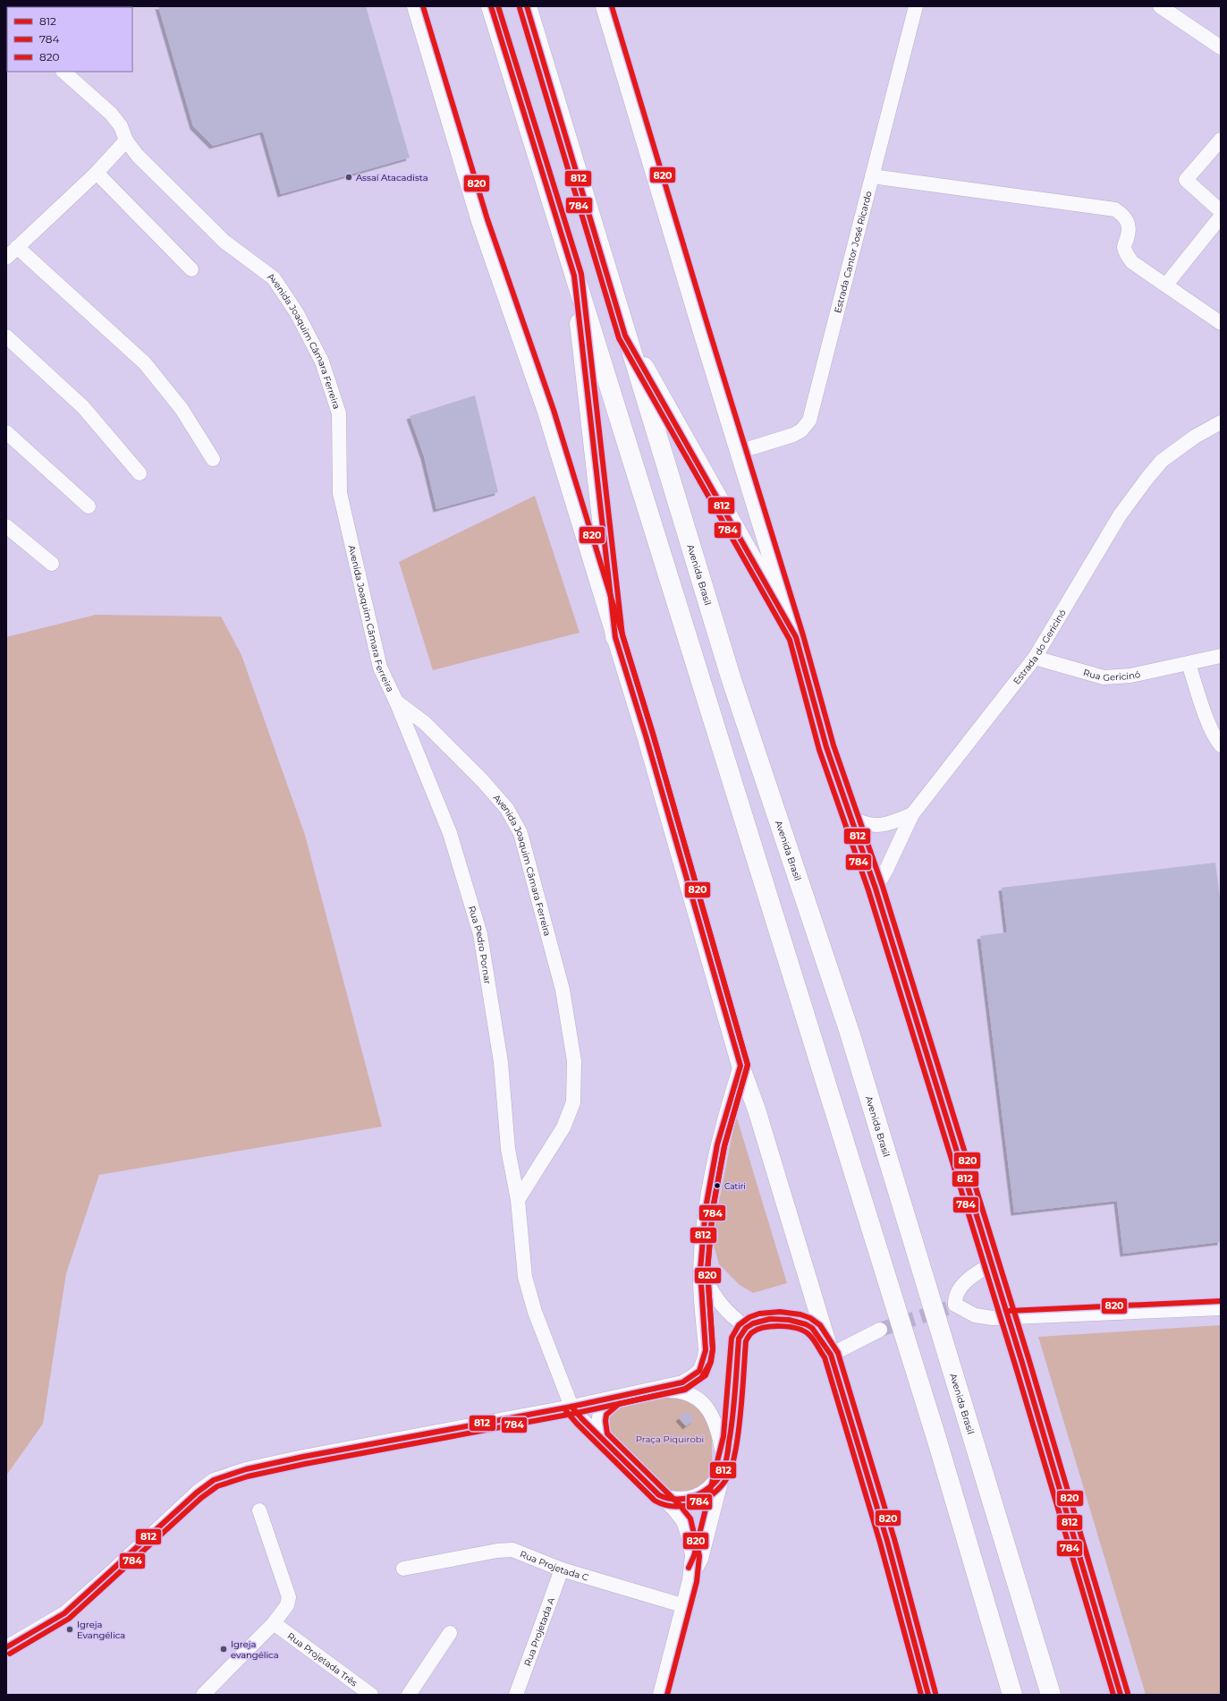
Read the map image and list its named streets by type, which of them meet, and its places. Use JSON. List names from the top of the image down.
{
  "streets": {
    "highway": ["Avenida Brasil"],
    "street": [
      "Estrada Cantor José Ricardo",
      "Avenida Joaquim Câmara Ferreira",
      "Estrada do Gericinó",
      "Rua Gericinó",
      "Rua Pedro Pornar",
      "Rua Projetada C",
      "Rua Projetada A",
      "Rua Projetada Três"
    ]
  },
  "crossings": [
    ["Avenida Joaquim Câmara Ferreira", "Rua Pedro Pornar"],
    ["Estrada do Gericinó", "Rua Gericinó"],
    ["Rua Projetada C", "Rua Projetada A"]
  ],
  "parks": ["Praça Piquirobi"],
  "places": [
    "Assaí Atacadista",
    "Catiri",
    "Igreja Evangélica",
    "Igreja evangélica"
  ],
  "lines": ["transit line 812", "transit line 784", "transit line 820"],
  "legend": ["812", "784", "820"]
}
